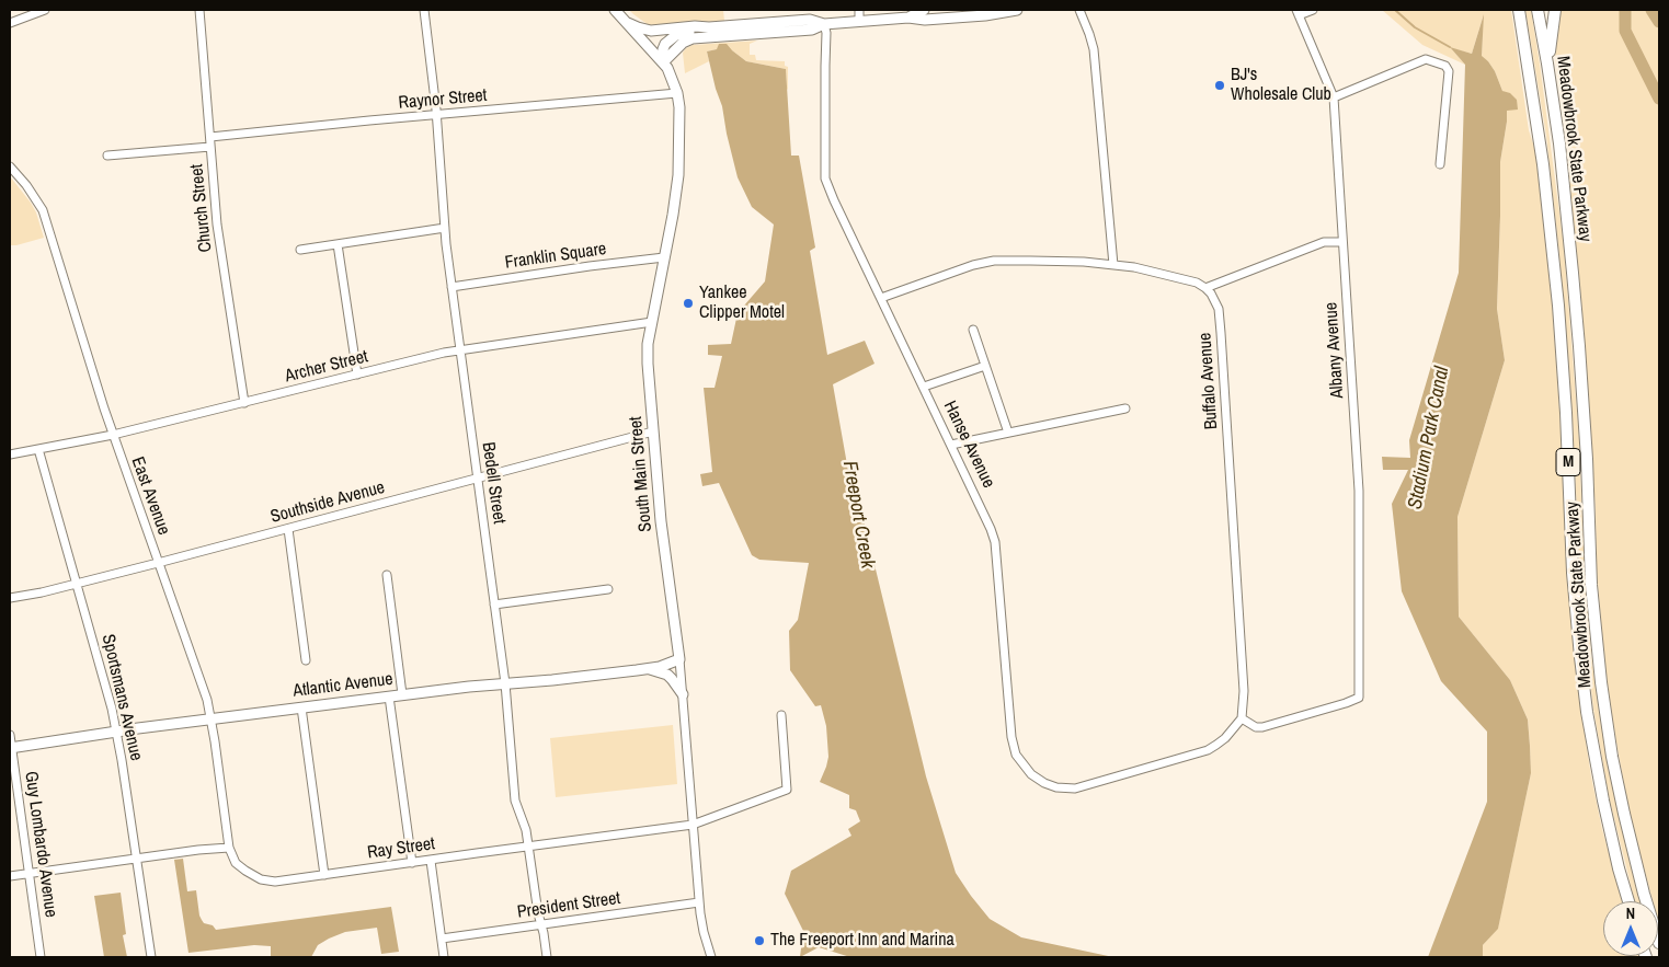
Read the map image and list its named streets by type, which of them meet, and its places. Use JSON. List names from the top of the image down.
{
  "streets": {
    "highway": ["Meadowbrook State Parkway", "M"],
    "main road": ["South Main Street", "Atlantic Avenue"],
    "street": [
      "Raynor Street",
      "Church Street",
      "Franklin Square",
      "Albany Avenue",
      "Archer Street",
      "Buffalo Avenue",
      "Hanse Avenue",
      "Bedell Street",
      "East Avenue",
      "Southside Avenue",
      "Sportsmans Avenue",
      "Guy Lombardo Avenue",
      "Ray Street",
      "President Street"
    ]
  },
  "crossings": [
    ["Raynor Street", "Church Street"],
    ["Raynor Street", "South Main Street"],
    ["Raynor Street", "Bedell Street"],
    ["Church Street", "Archer Street"],
    ["Franklin Square", "South Main Street"],
    ["Franklin Square", "Bedell Street"],
    ["Albany Avenue", "Buffalo Avenue"],
    ["Albany Avenue", "Hanse Avenue"],
    ["Archer Street", "South Main Street"],
    ["Archer Street", "Bedell Street"],
    ["Archer Street", "East Avenue"],
    ["Archer Street", "Sportsmans Avenue"],
    ["Buffalo Avenue", "Hanse Avenue"],
    ["South Main Street", "Southside Avenue"],
    ["South Main Street", "Atlantic Avenue"],
    ["South Main Street", "Ray Street"],
    ["South Main Street", "President Street"],
    ["Bedell Street", "Southside Avenue"],
    ["Bedell Street", "Atlantic Avenue"],
    ["Bedell Street", "Ray Street"],
    ["Bedell Street", "President Street"],
    ["East Avenue", "Southside Avenue"],
    ["East Avenue", "Atlantic Avenue"],
    ["East Avenue", "Ray Street"],
    ["Southside Avenue", "Sportsmans Avenue"],
    ["Atlantic Avenue", "Sportsmans Avenue"],
    ["Atlantic Avenue", "Guy Lombardo Avenue"]
  ],
  "water": ["Stadium Park Canal", "Freeport Creek"],
  "places": ["BJ's Wholesale Club", "Yankee Clipper Motel", "The Freeport Inn and Marina"],
  "north": "top"
}
